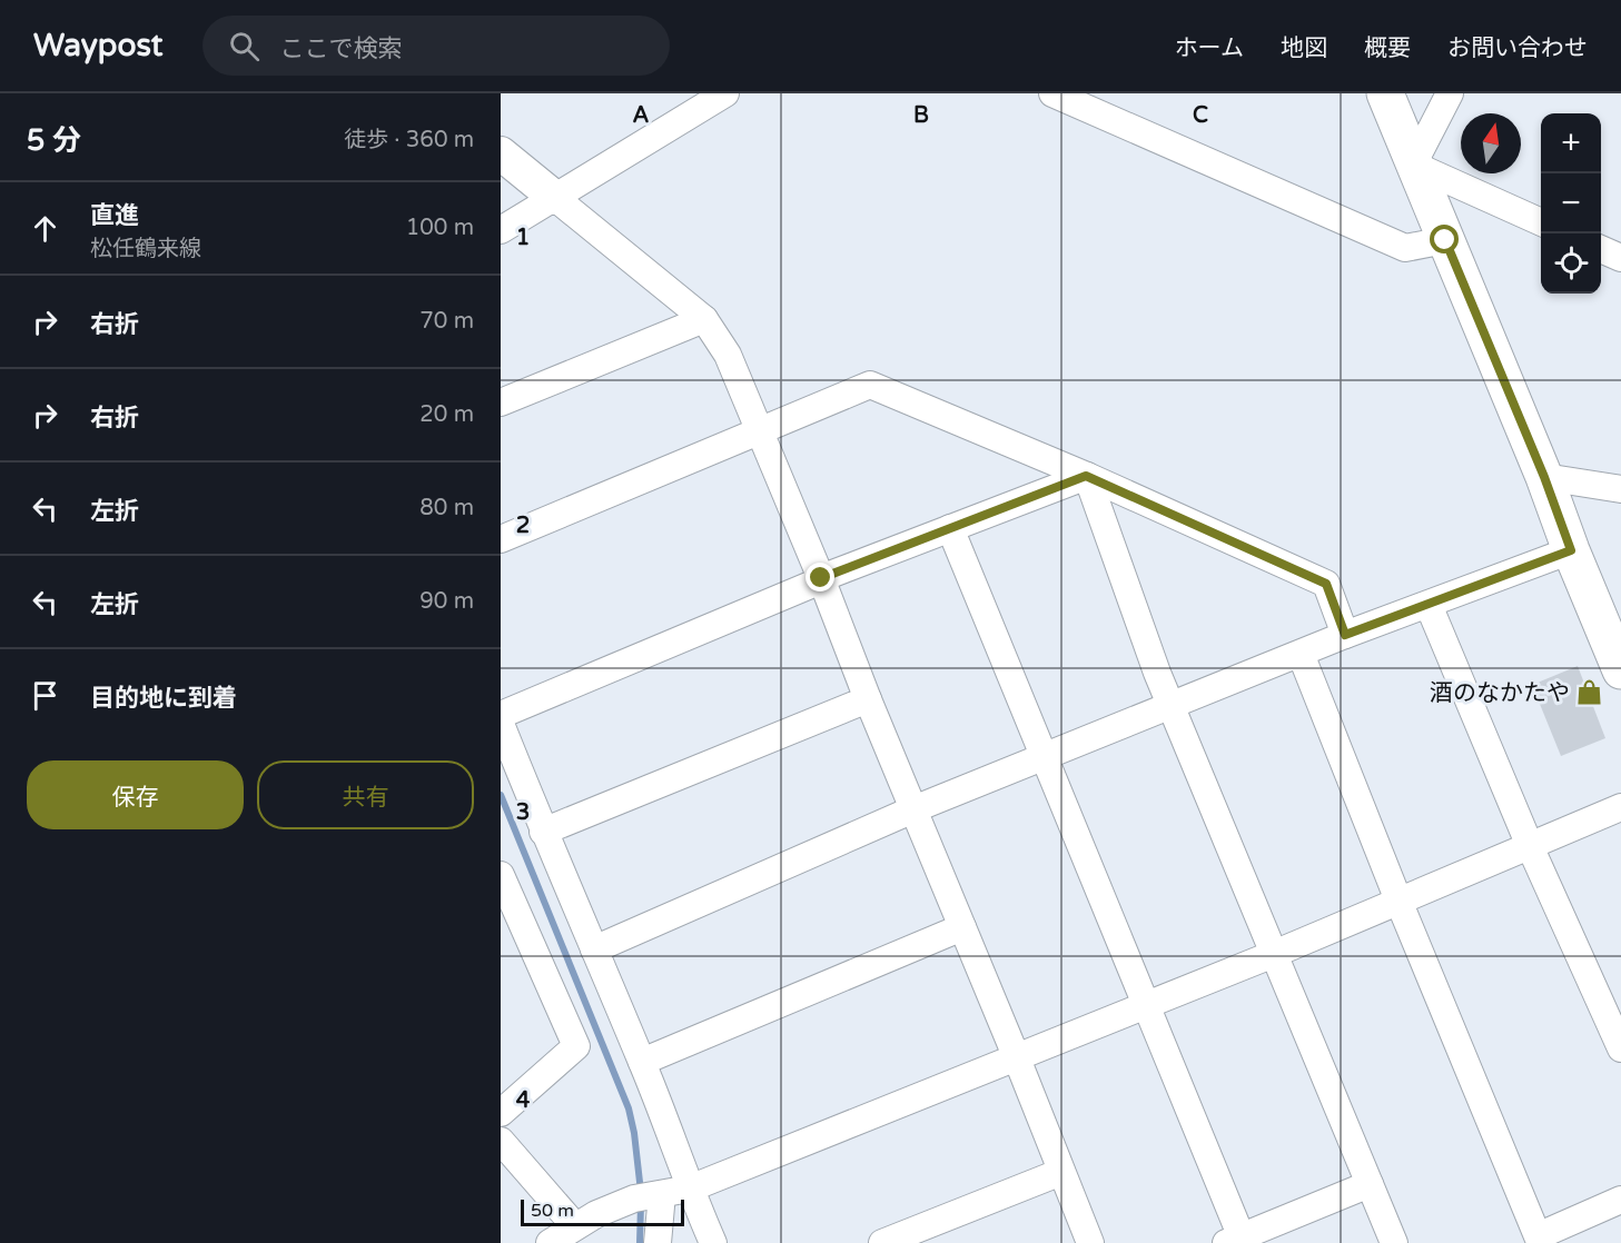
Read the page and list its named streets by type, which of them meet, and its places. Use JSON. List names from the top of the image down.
{
  "places": {
    "shop": ["酒のなかたや"]
  },
  "scale_bar": "50 m",
  "north": "top",
  "page": {
    "header": "Waypost",
    "search": "ここで検索",
    "nav": [
      "ホーム",
      "地図",
      "概要",
      "お問い合わせ"
    ],
    "heading": ["5 分", "徒歩 · 360 m"],
    "map_buttons": ["+", "−"],
    "list": [
      ["直進", "松任鶴来線", "100 m"],
      ["右折", "70 m"],
      ["右折", "20 m"],
      ["左折", "80 m"],
      ["左折", "90 m"],
      "目的地に到着"
    ],
    "buttons": ["保存", "共有"],
    "scale": "50 m"
  },
  "grid": {
    "columns": ["A", "B", "C"],
    "rows": [
      "1",
      "2",
      "3",
      "4"
    ]
  }
}
